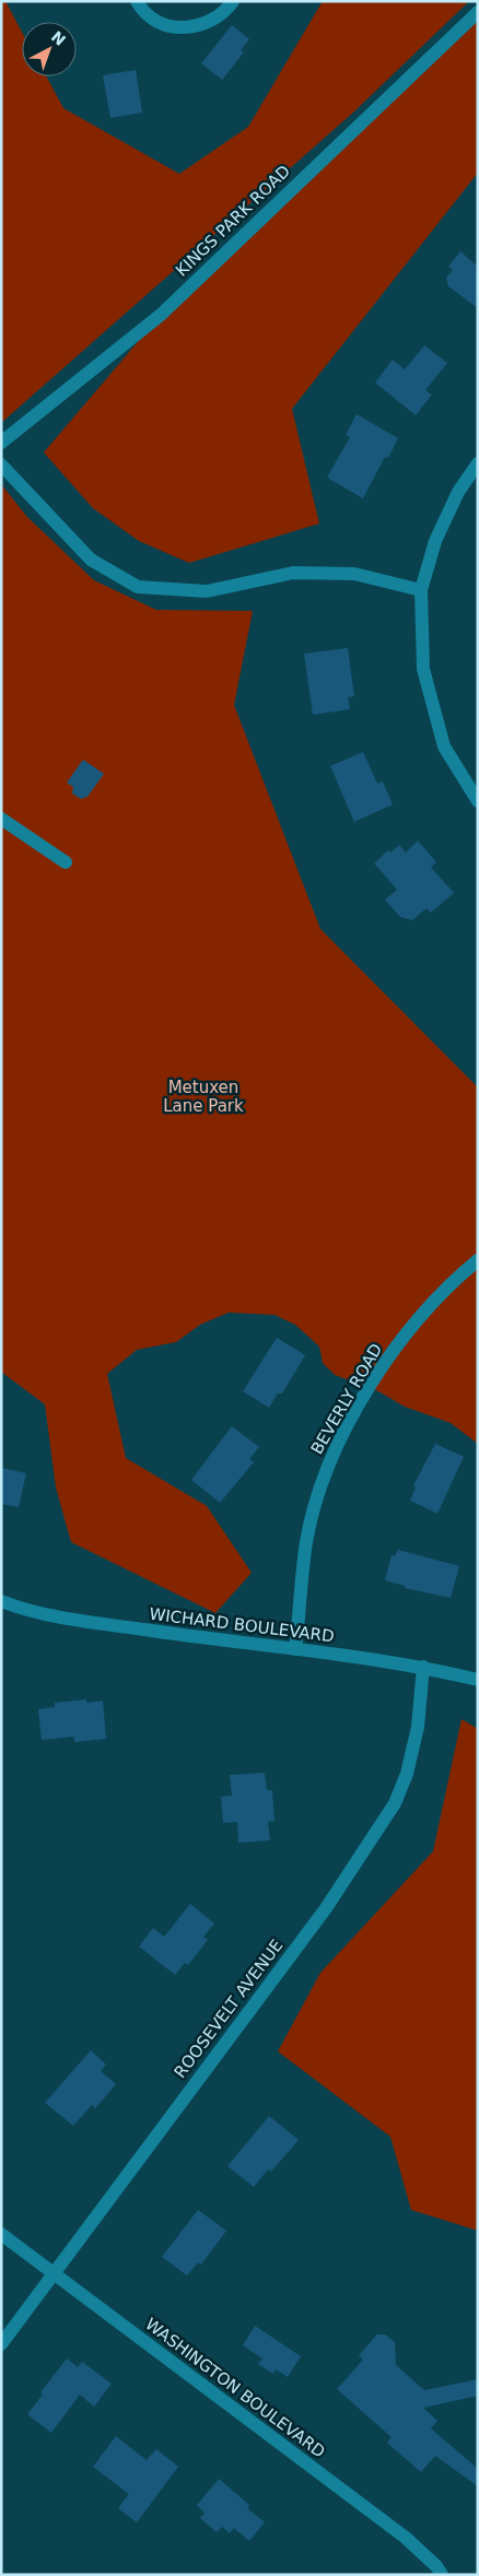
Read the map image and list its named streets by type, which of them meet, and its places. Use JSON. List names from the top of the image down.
{
  "streets": {
    "street": [
      "KINGS PARK ROAD",
      "BEVERLY ROAD",
      "WICHARD BOULEVARD",
      "ROOSEVELT AVENUE",
      "WASHINGTON BOULEVARD"
    ]
  },
  "crossings": [
    ["BEVERLY ROAD", "WICHARD BOULEVARD"],
    ["WICHARD BOULEVARD", "ROOSEVELT AVENUE"],
    ["ROOSEVELT AVENUE", "WASHINGTON BOULEVARD"]
  ],
  "parks": ["Metuxen Lane Park"],
  "north": "top right"
}
